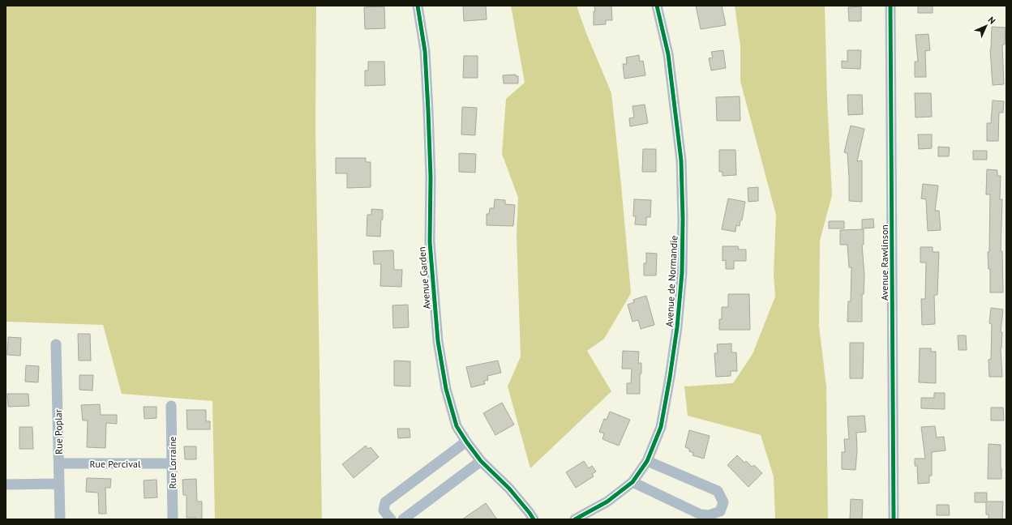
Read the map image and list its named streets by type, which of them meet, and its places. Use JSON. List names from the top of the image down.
{
  "streets": {
    "street": [
      "Avenue Rawlinson",
      "Avenue Garden",
      "Avenue de Normandie",
      "Rue Poplar",
      "Rue Lorraine",
      "Rue Percival"
    ]
  },
  "crossings": [
    ["Rue Poplar", "Rue Percival"],
    ["Rue Lorraine", "Rue Percival"]
  ],
  "north": "top right"
}
